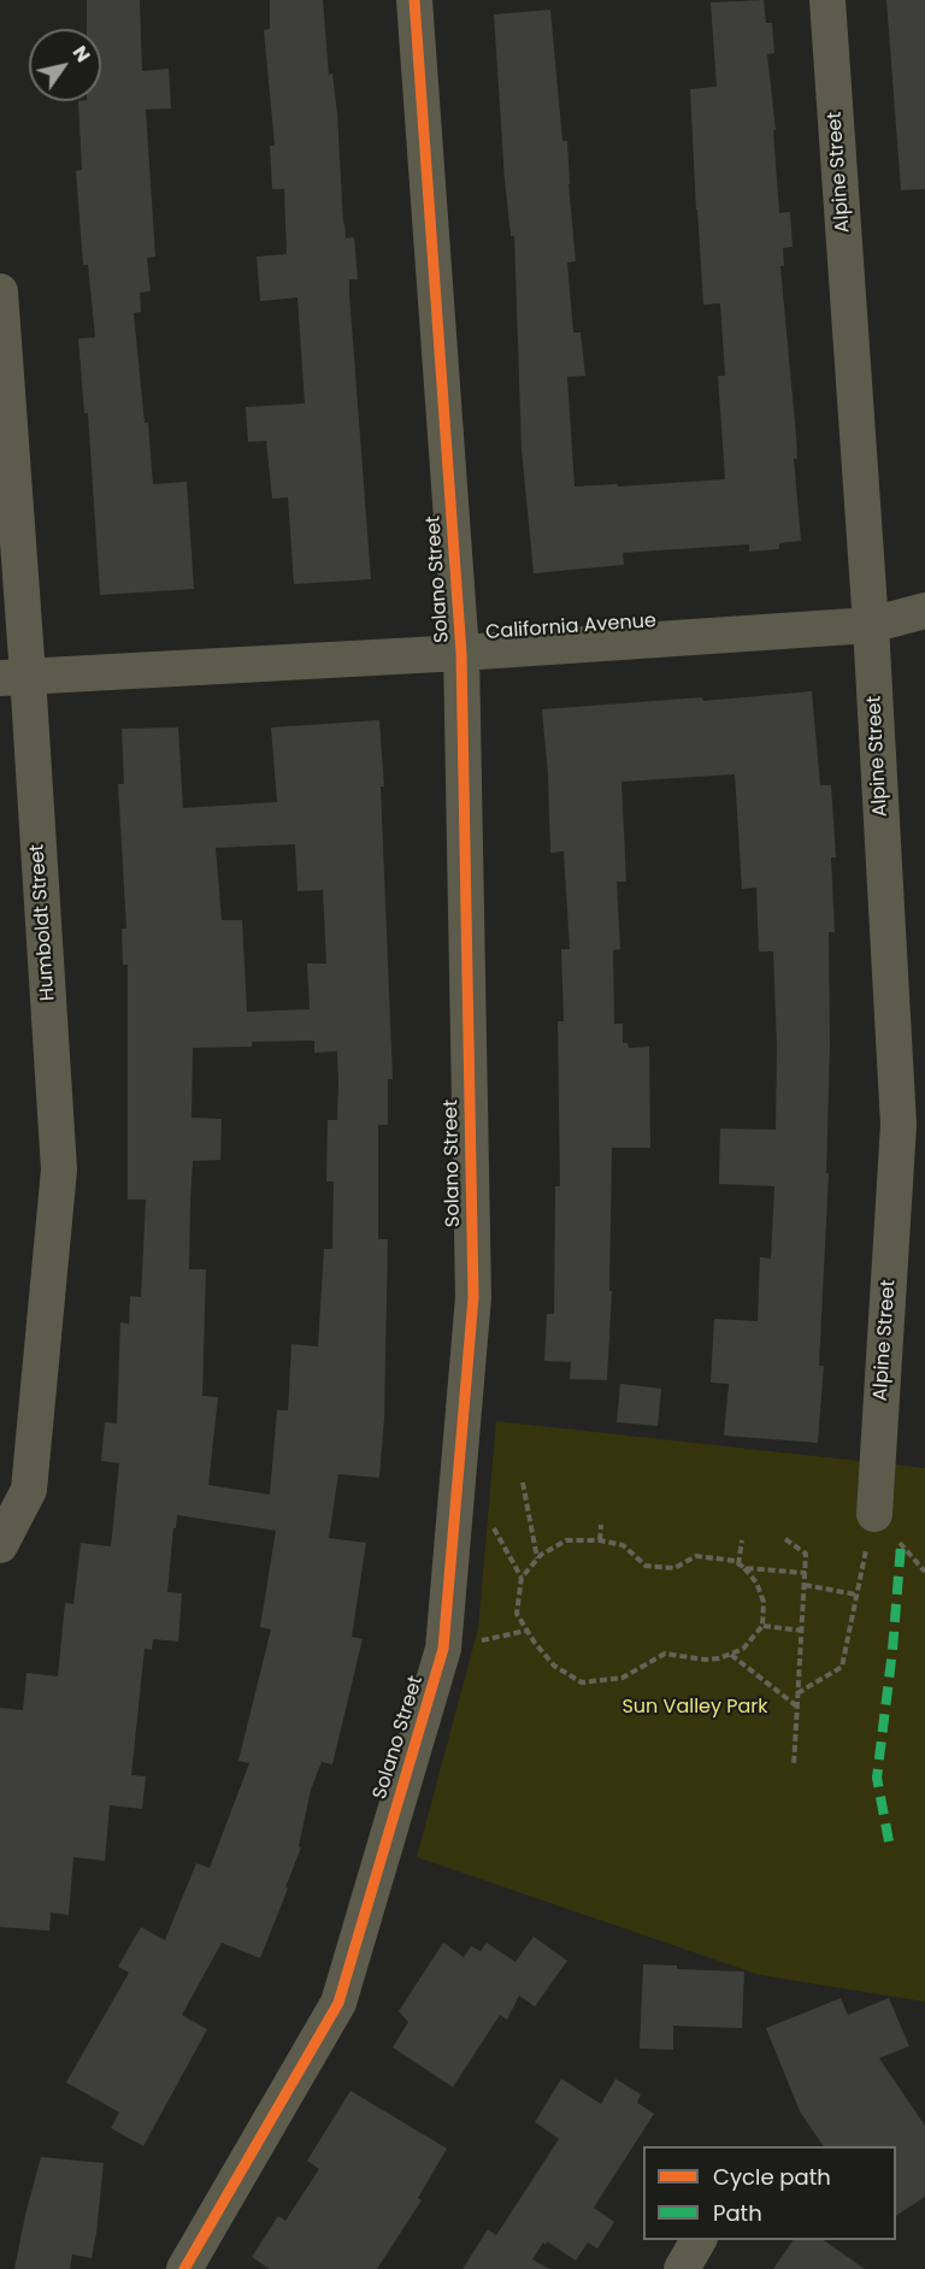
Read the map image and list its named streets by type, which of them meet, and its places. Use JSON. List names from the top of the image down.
{
  "streets": {
    "street": [
      "Alpine Street",
      "Solano Street",
      "California Avenue",
      "Humboldt Street"
    ]
  },
  "crossings": [
    ["Alpine Street", "California Avenue"],
    ["Solano Street", "California Avenue"],
    ["California Avenue", "Humboldt Street"]
  ],
  "parks": ["Sun Valley Park"],
  "legend": ["Cycle path", "Path"],
  "north": "top right"
}
